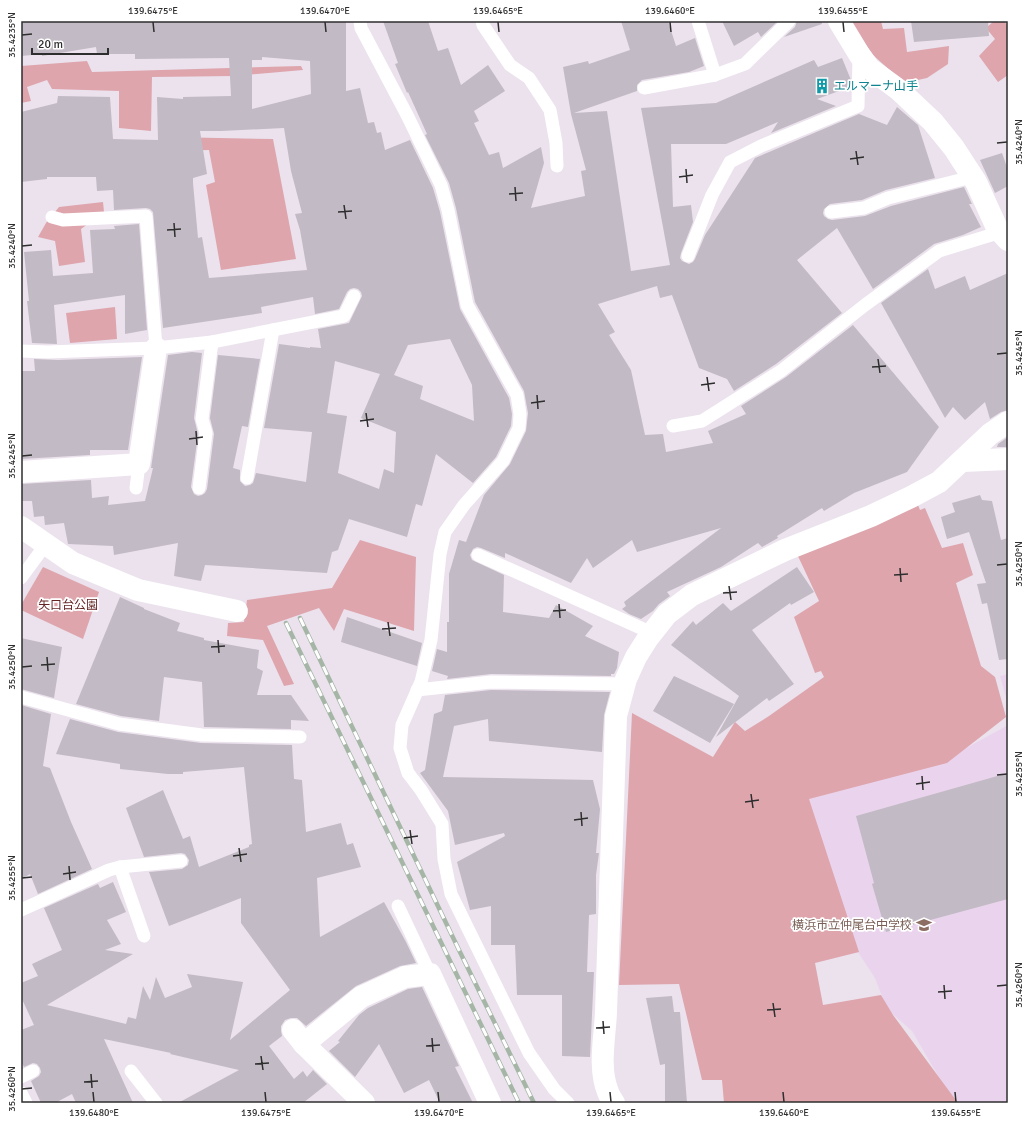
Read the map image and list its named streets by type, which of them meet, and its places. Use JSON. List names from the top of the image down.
{
  "parks": ["矢口台公園"],
  "places": {
    "building": ["エルマーナ山手"],
    "school or university": ["横浜市立仲尾台中学校"]
  },
  "scale_bar": "20 m",
  "coordinates": [
    "139.6475°E",
    "139.6470°E",
    "139.6465°E",
    "139.6460°E",
    "139.6455°E",
    "35.4235°N",
    "35.4240°N",
    "35.4245°N",
    "35.4250°N",
    "35.4255°N",
    "35.4260°N",
    "139.6480°E"
  ]
}
